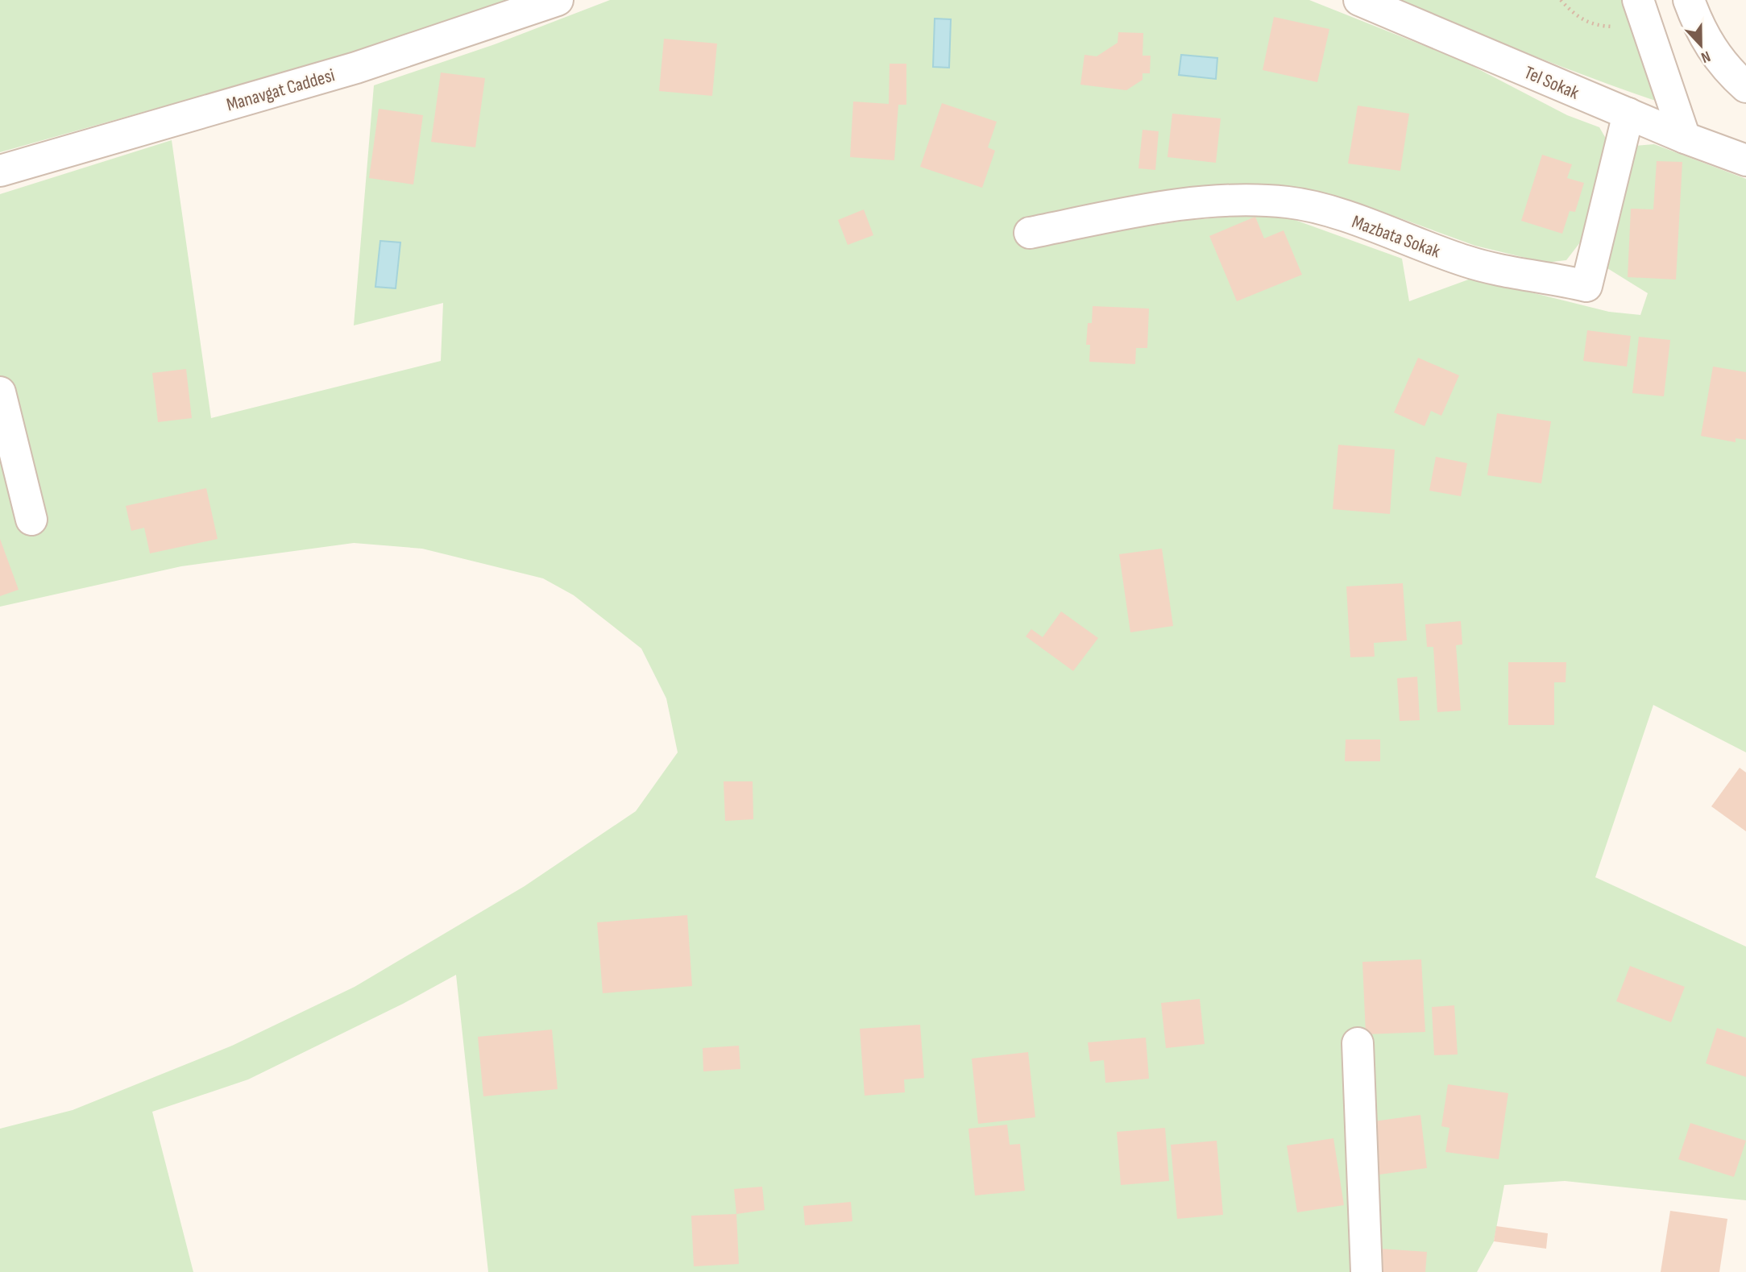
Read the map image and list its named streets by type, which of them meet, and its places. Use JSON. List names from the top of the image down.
{
  "streets": {
    "street": ["Tel Sokak", "Manavgat Caddesi", "Mazbata Sokak"]
  },
  "crossings": [
    ["Tel Sokak", "Mazbata Sokak"]
  ],
  "north": "bottom"
}
